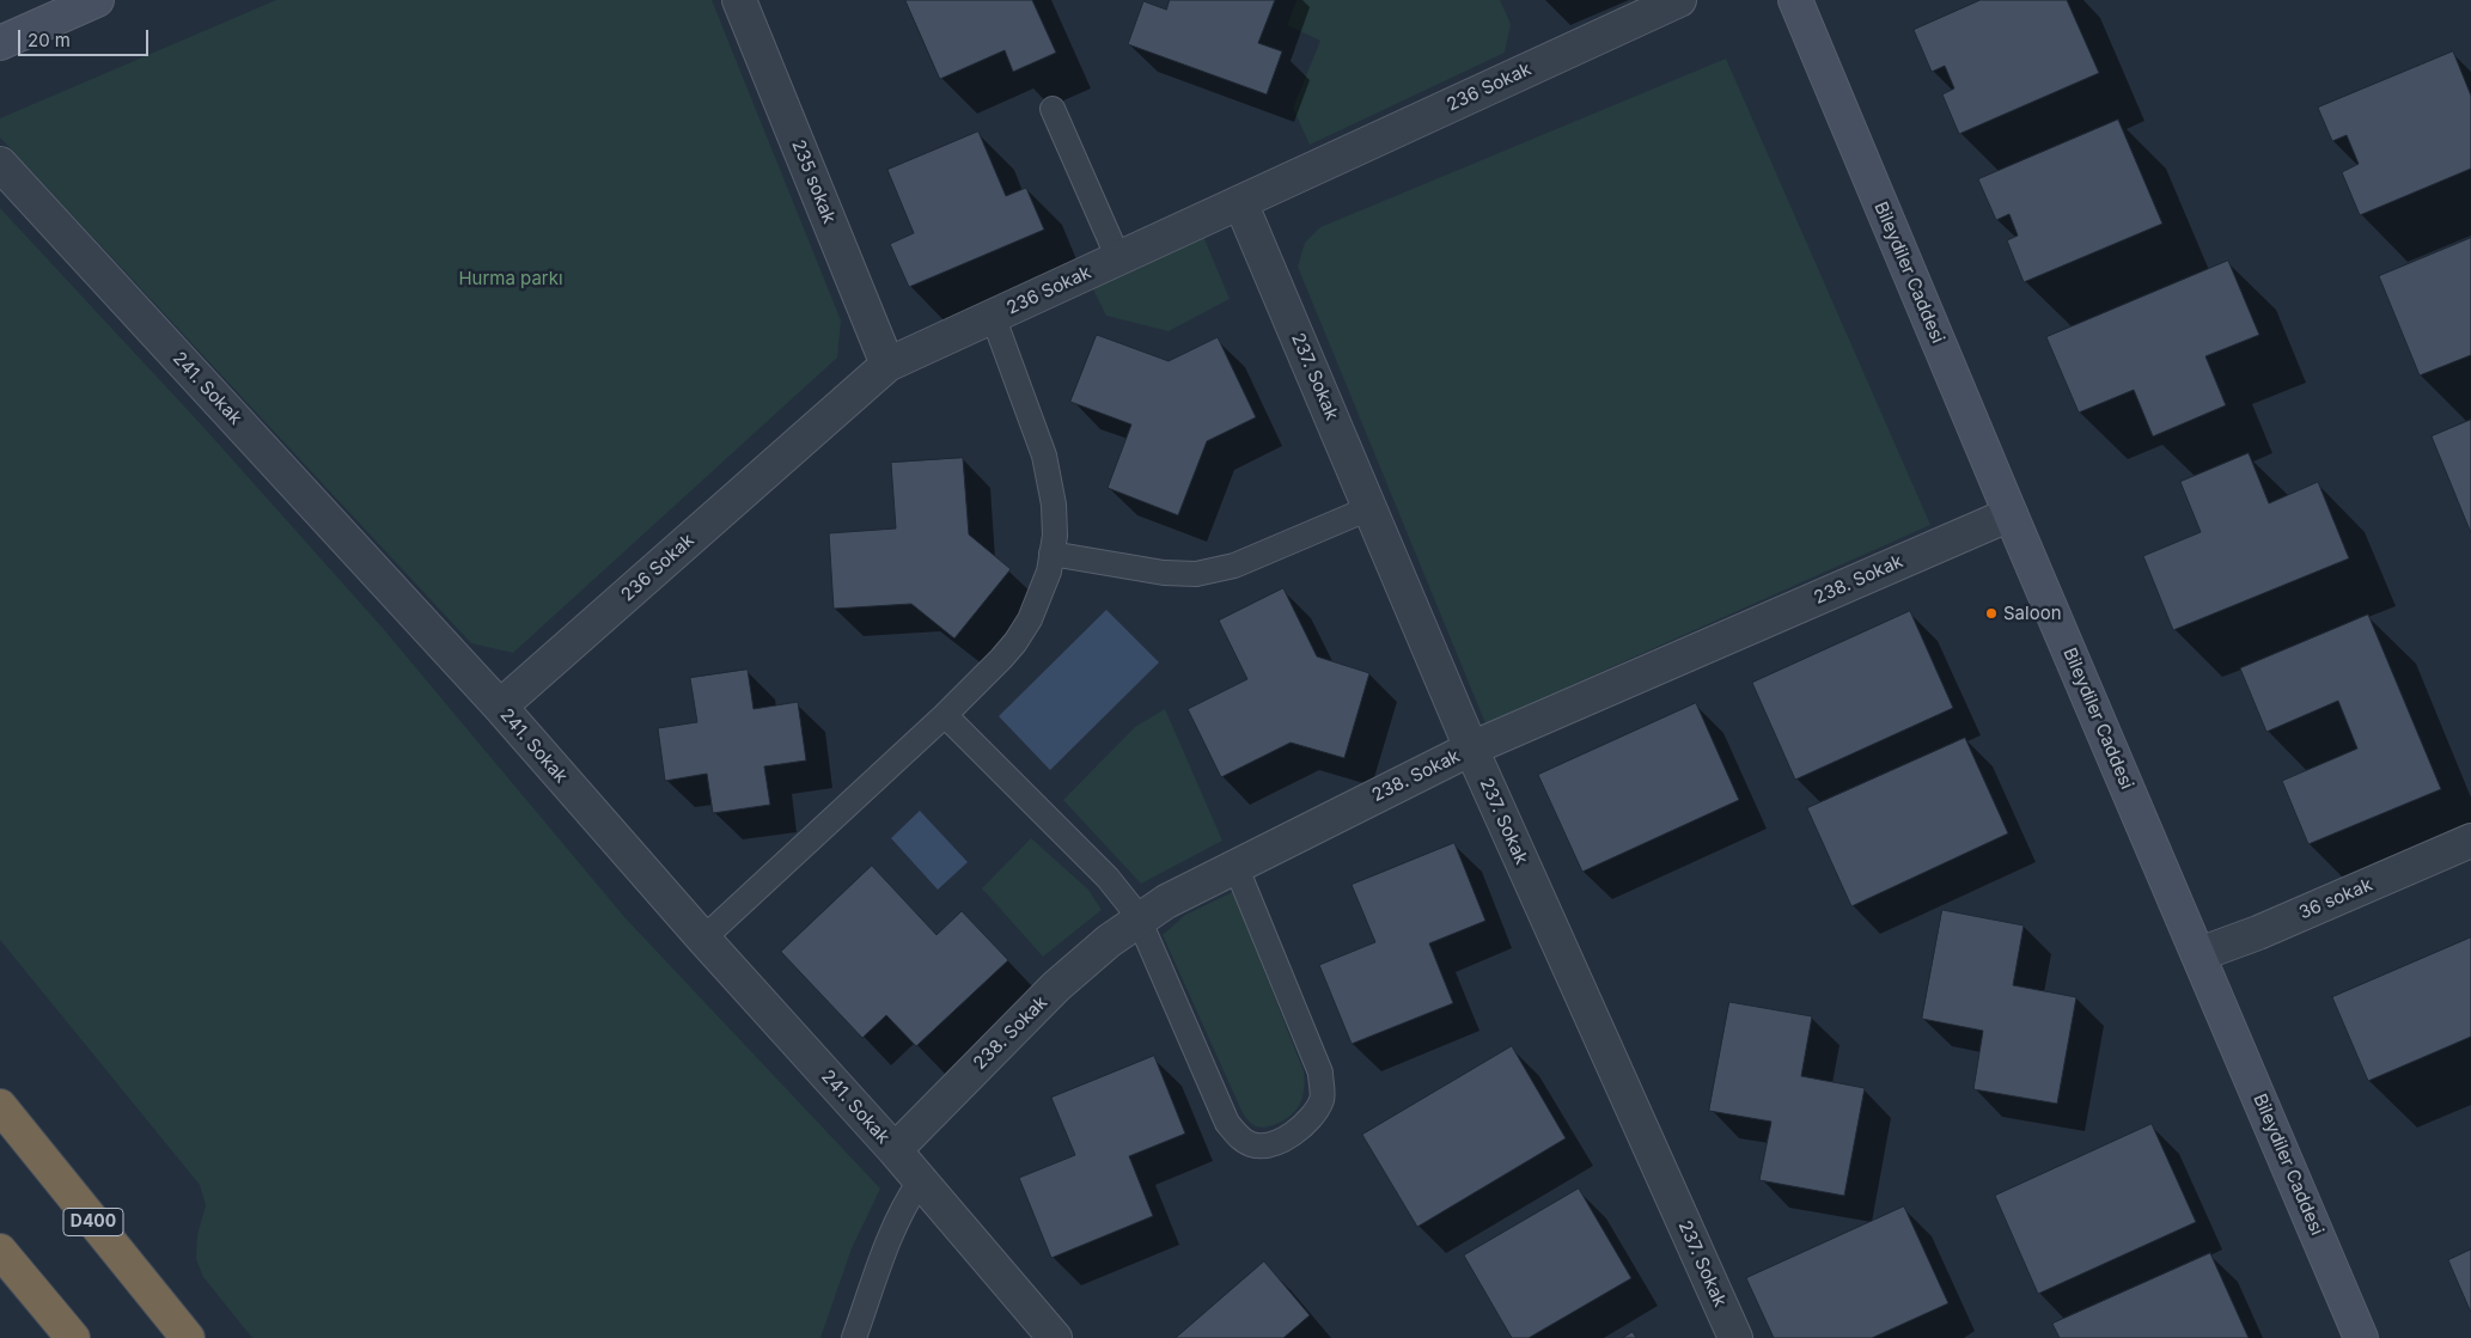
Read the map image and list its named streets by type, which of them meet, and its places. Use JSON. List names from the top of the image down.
{
  "streets": {
    "highway": ["D400"],
    "street": [
      "236 Sokak",
      "235 sokak",
      "Bileydiler Caddesi",
      "237. Sokak",
      "241. Sokak",
      "238. Sokak",
      "36 sokak"
    ]
  },
  "crossings": [
    ["236 Sokak", "235 sokak"],
    ["236 Sokak", "237. Sokak"],
    ["236 Sokak", "241. Sokak"],
    ["Bileydiler Caddesi", "238. Sokak"],
    ["Bileydiler Caddesi", "36 sokak"],
    ["237. Sokak", "238. Sokak"],
    ["241. Sokak", "238. Sokak"]
  ],
  "parks": ["Hurma parkı"],
  "places": ["Saloon"],
  "scale_bar": "20 m"
}
